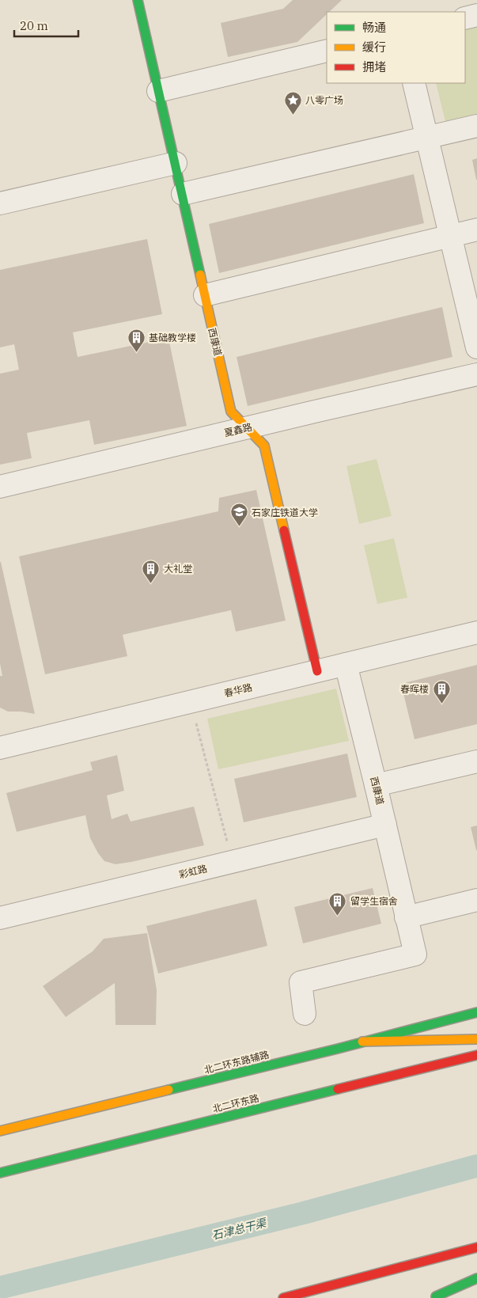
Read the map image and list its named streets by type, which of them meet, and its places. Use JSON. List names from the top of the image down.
{
  "streets": {
    "main road": ["西康道", "北二环东路辅路", "北二环东路"],
    "street": ["夏鑫路", "春华路", "彩虹路"]
  },
  "crossings": [
    ["西康道", "夏鑫路"],
    ["西康道", "春华路"],
    ["西康道", "彩虹路"]
  ],
  "water": ["石津总干渠"],
  "places": {
    "place": ["八零广场"],
    "building": [
      "基础教学楼",
      "大礼堂",
      "春晖楼",
      "留学生宿舍"
    ],
    "school or university": ["石家庄铁道大学"]
  },
  "legend": ["畅通", "缓行", "拥堵"],
  "scale_bar": "20 m"
}
